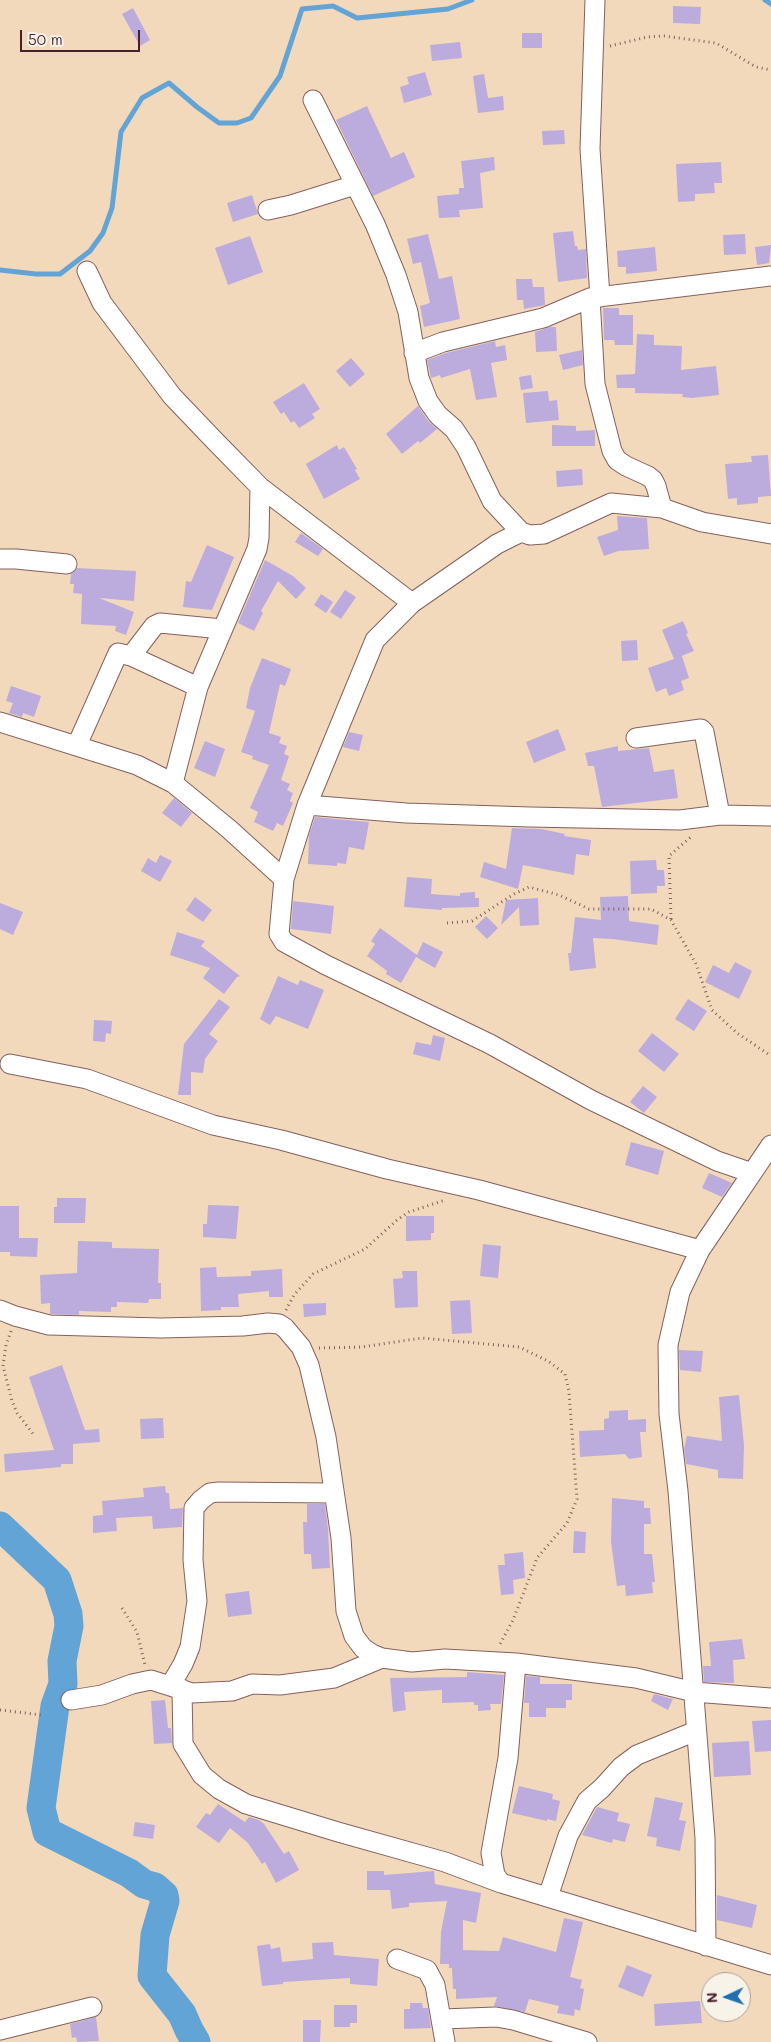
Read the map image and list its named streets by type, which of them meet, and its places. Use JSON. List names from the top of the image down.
{
  "scale_bar": "50 m",
  "north": "left"
}
